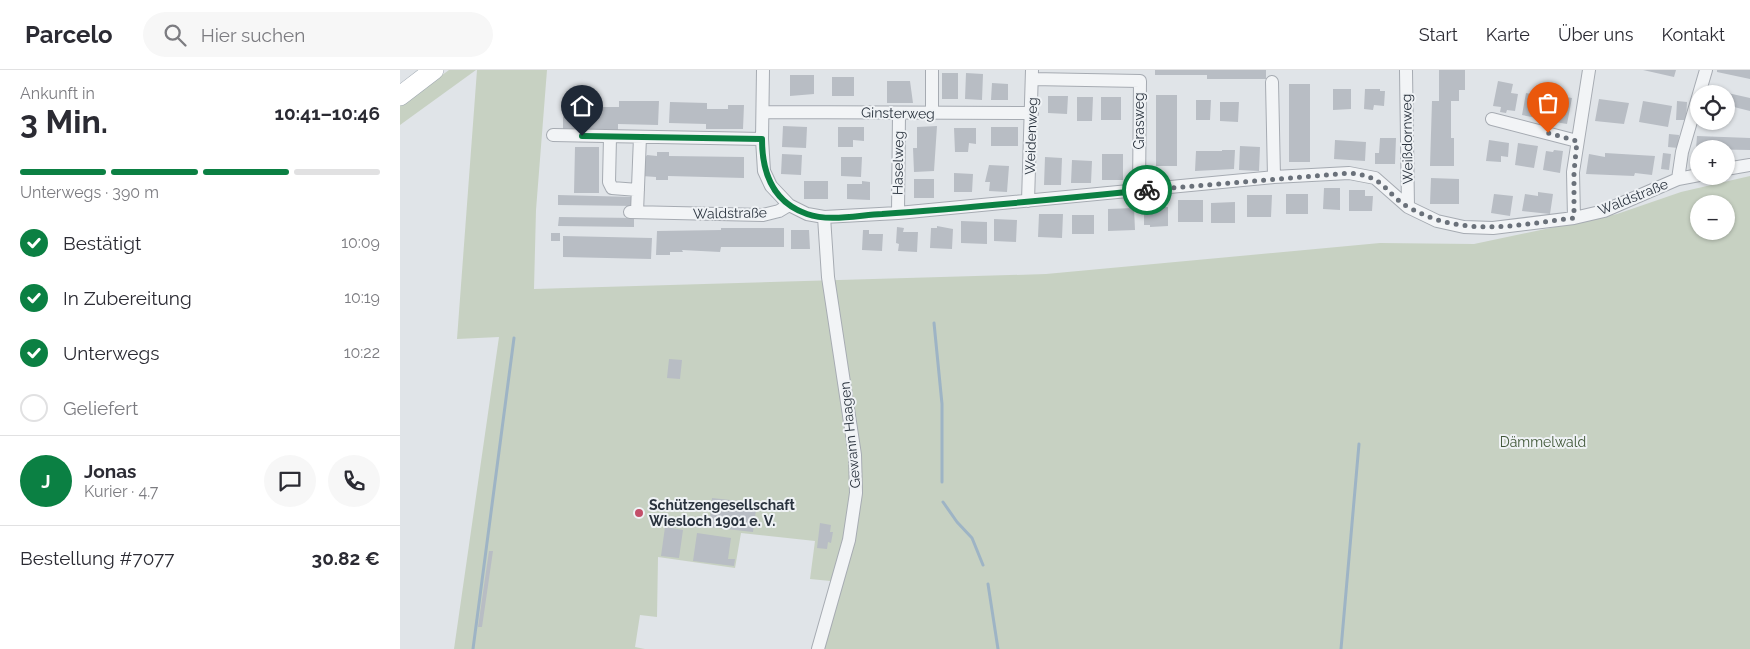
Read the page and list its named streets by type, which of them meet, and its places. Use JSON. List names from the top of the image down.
{
  "streets": {
    "street": [
      "Ginsterweg",
      "Grasweg",
      "Weidenweg",
      "Weißdornweg",
      "Haselweg",
      "Waldstraße",
      "Gewann Haagen"
    ]
  },
  "crossings": [
    ["Ginsterweg", "Weidenweg"],
    ["Ginsterweg", "Haselweg"],
    ["Grasweg", "Waldstraße"],
    ["Weidenweg", "Waldstraße"],
    ["Weißdornweg", "Waldstraße"],
    ["Haselweg", "Waldstraße"],
    ["Waldstraße", "Gewann Haagen"]
  ],
  "parks": ["Dämmelwald"],
  "places": ["Schützengesellschaft Wiesloch 1901 e. V."],
  "page": {
    "header": "Parcelo",
    "search": "Hier suchen",
    "nav": [
      "Start",
      "Karte",
      "Über uns",
      "Kontakt"
    ],
    "heading": ["3 Min.", "Ankunft in", "10:41–10:46"],
    "panel": [
      "Jonas",
      "Kurier · 4.7",
      "Bestellung #7077",
      "30.82 €"
    ],
    "map_buttons": ["+", "−"],
    "bar": "Unterwegs · 390 m",
    "list": [
      ["Bestätigt", "10:09"],
      ["In Zubereitung", "10:19"],
      ["Unterwegs", "10:22"],
      "Geliefert"
    ],
    "round": "J"
  }
}
